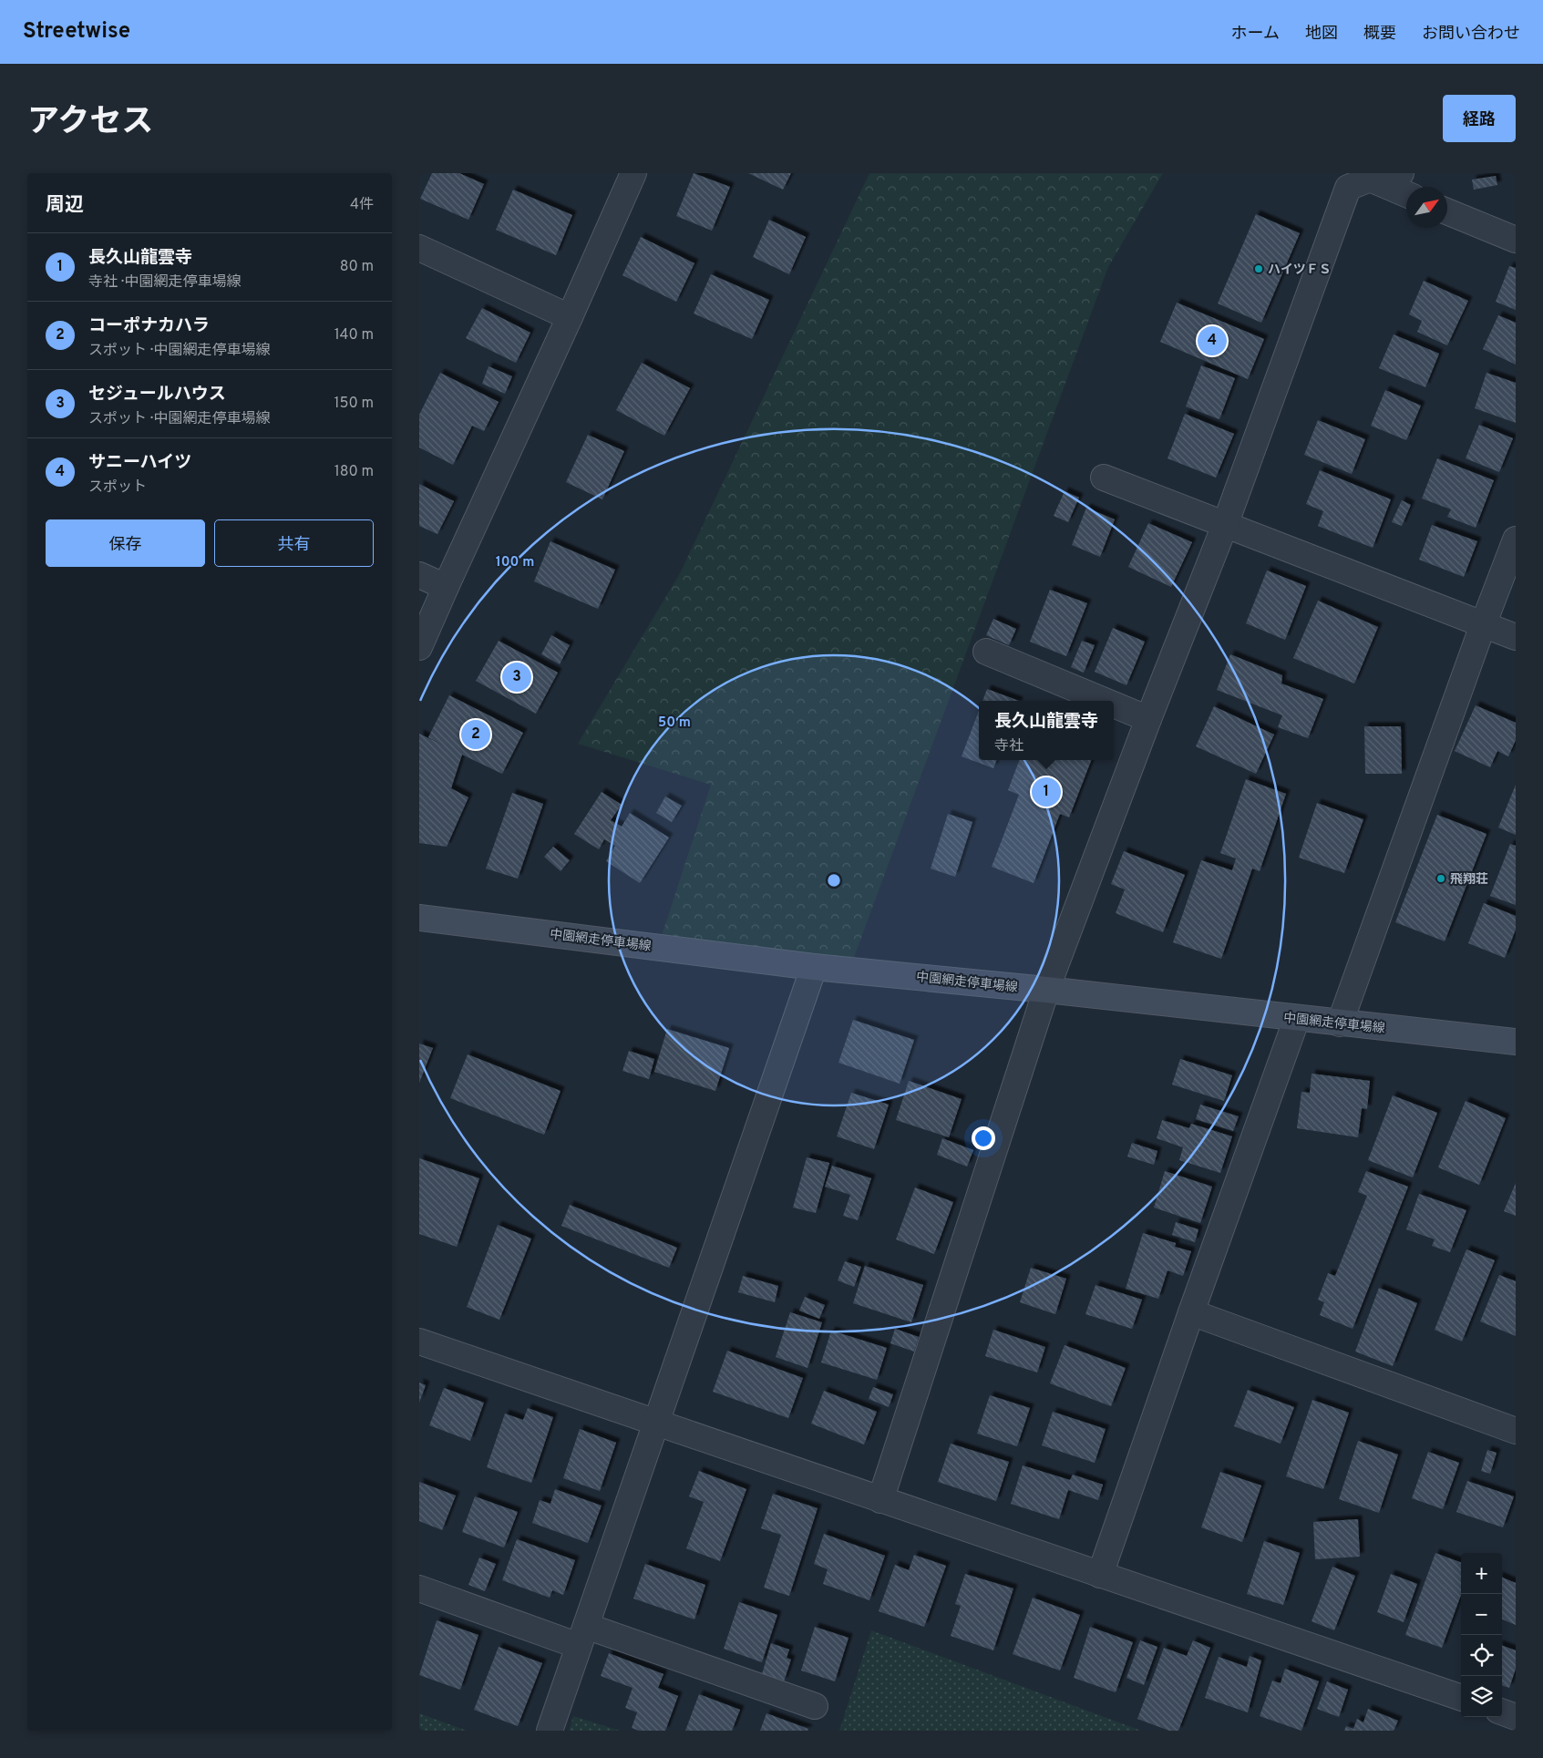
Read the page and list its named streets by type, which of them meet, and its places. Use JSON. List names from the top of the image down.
{
  "streets": {
    "main road": ["中園網走停車場線"]
  },
  "places": ["ハイツＦＳ", "飛翔荘"],
  "north": "top right",
  "page": {
    "header": "Streetwise",
    "nav": [
      "ホーム",
      "地図",
      "概要",
      "お問い合わせ"
    ],
    "title": "アクセス",
    "buttons": [
      "経路",
      ["保存", "共有"]
    ],
    "heading": ["周辺", "4件"],
    "list": [
      {
        "mark": "1",
        "name": "長久山龍雲寺",
        "note": "寺社 · 中園網走停車場線",
        "value": "80 m"
      },
      {
        "mark": "2",
        "name": "コーポナカハラ",
        "note": "スポット · 中園網走停車場線",
        "value": "140 m"
      },
      {
        "mark": "3",
        "name": "セジュールハウス",
        "note": "スポット · 中園網走停車場線",
        "value": "150 m"
      },
      {
        "mark": "4",
        "name": "サニーハイツ",
        "note": "スポット",
        "value": "180 m"
      }
    ],
    "pins": [
      "4",
      "3",
      "2",
      "1"
    ],
    "popup": ["長久山龍雲寺", "寺社"],
    "map_buttons": ["+", "−"]
  },
  "rings": ["100 m", "50 m"]
}
